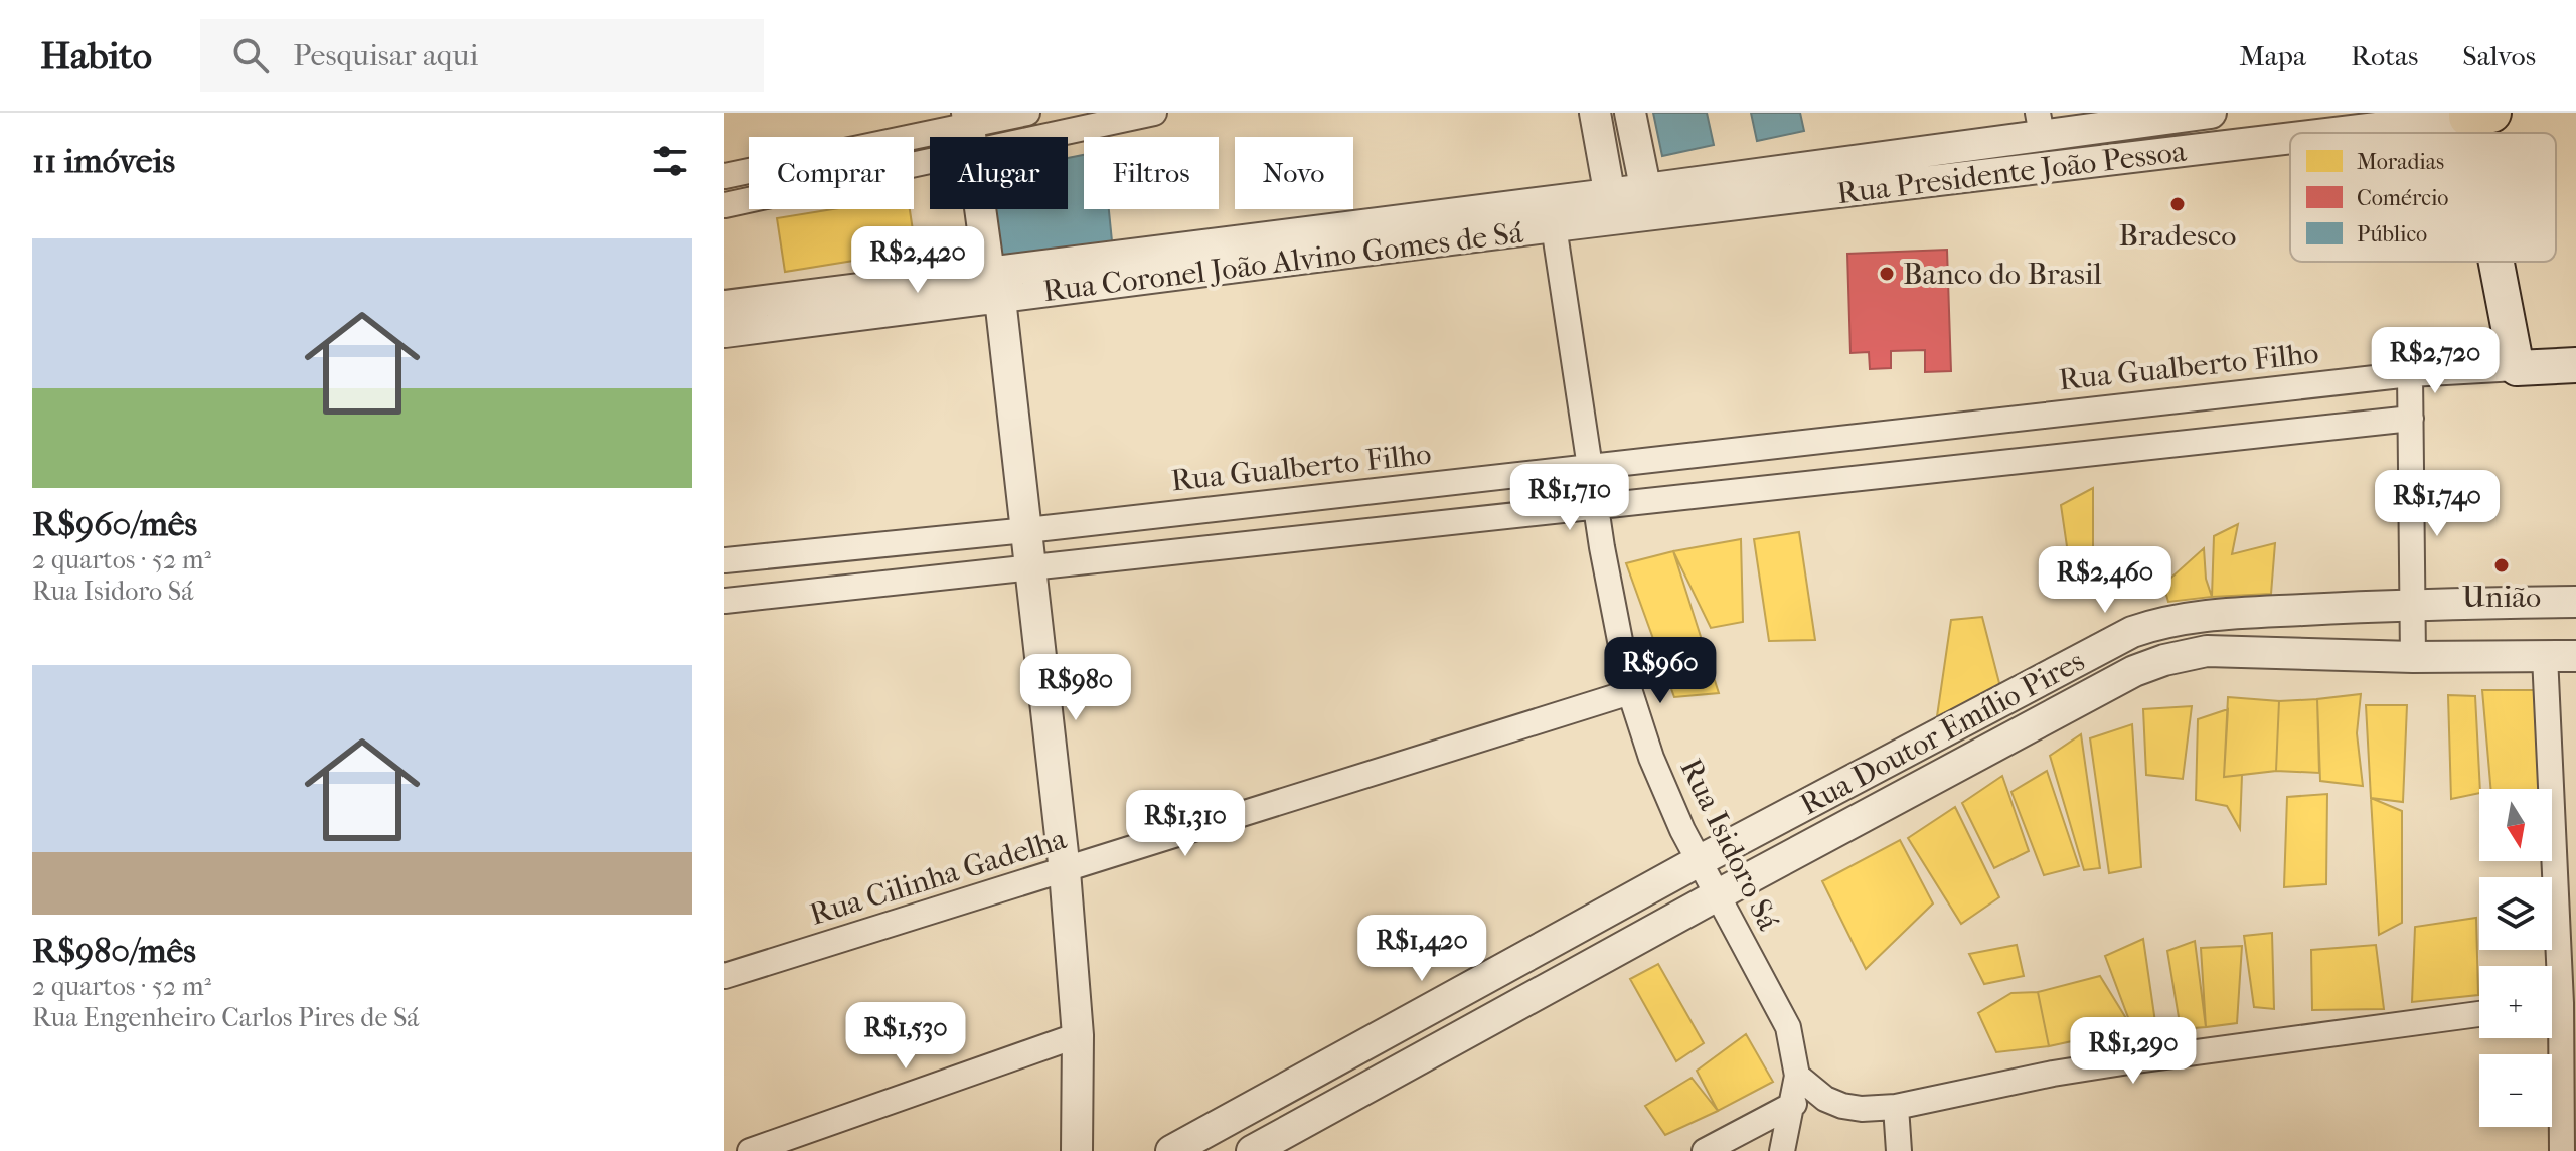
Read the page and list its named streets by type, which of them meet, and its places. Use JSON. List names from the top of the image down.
{
  "streets": {
    "street": [
      "Rua Presidente João Pessoa",
      "Rua Coronel João Alvino Gomes de Sá",
      "Rua Gualberto Filho",
      "Rua Doutor Emílio Pires",
      "Rua Isidoro Sá",
      "Rua Cilinha Gadelha"
    ]
  },
  "crossings": [
    ["Rua Presidente João Pessoa", "Rua Coronel João Alvino Gomes de Sá"],
    ["Rua Presidente João Pessoa", "Rua Isidoro Sá"],
    ["Rua Coronel João Alvino Gomes de Sá", "Rua Isidoro Sá"],
    ["Rua Gualberto Filho", "Rua Isidoro Sá"],
    ["Rua Doutor Emílio Pires", "Rua Isidoro Sá"],
    ["Rua Isidoro Sá", "Rua Cilinha Gadelha"]
  ],
  "places": ["Bradesco", "Banco do Brasil", "União"],
  "legend": ["Moradias", "Comércio", "Público"],
  "north": "bottom",
  "page": {
    "header": "Habito",
    "search": "Pesquisar aqui",
    "nav": ["Mapa", "Rotas", "Salvos"],
    "heading": "11 imóveis",
    "chip": [
      "Comprar",
      "Alugar",
      "Filtros",
      "Novo"
    ],
    "list": [
      {
        "name": "R$960/mês",
        "note": "2 quartos · 52 m² · Rua Isidoro Sá"
      },
      {
        "name": "R$980/mês",
        "note": "2 quartos · 52 m² · Rua Engenheiro Carlos Pires de Sá"
      }
    ],
    "price": [
      "R$2,420",
      "R$2,720",
      "R$1,710",
      "R$1,740",
      "R$2,460",
      "R$960",
      "R$980",
      "R$1,310",
      "R$1,420",
      "R$1,530",
      "R$1,290"
    ],
    "map_buttons": ["+", "−"]
  }
}
